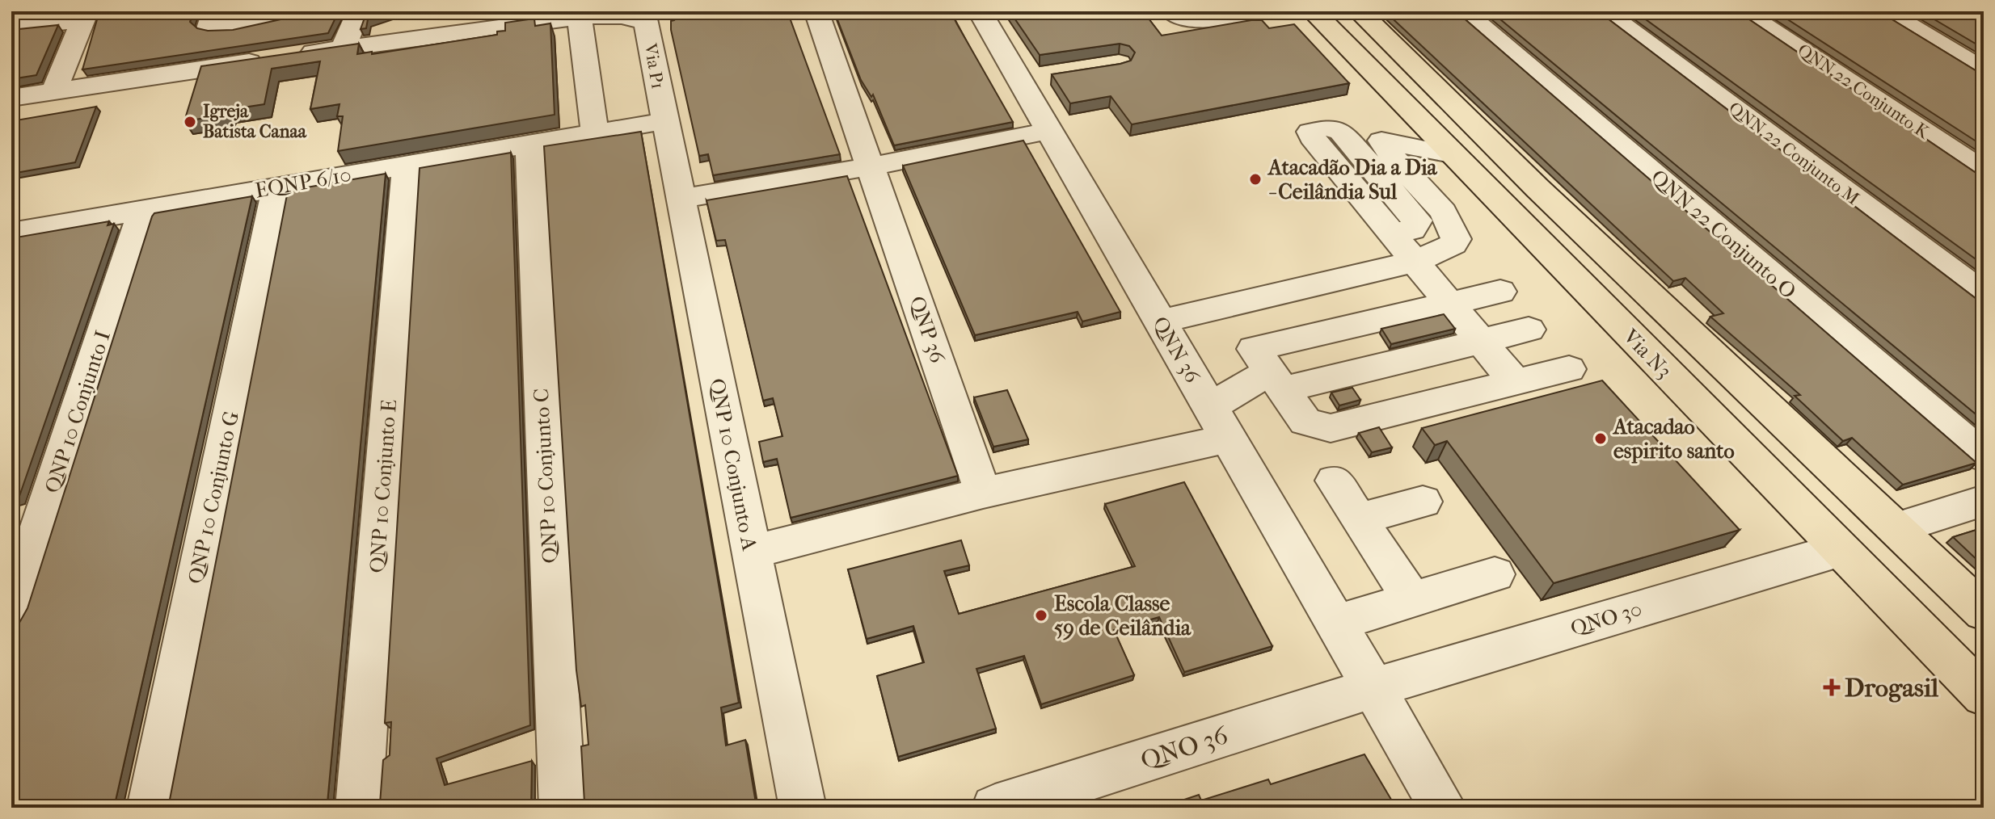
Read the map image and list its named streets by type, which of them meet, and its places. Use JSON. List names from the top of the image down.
{
  "streets": {
    "main road": ["Via N3"],
    "street": [
      "Via P1",
      "QNN 22 Conjunto K",
      "QNN 22 Conjunto M",
      "EQNP 6/10",
      "QNN 22 Conjunto O",
      "QNP 36",
      "QNN 36",
      "QNP 10 Conjunto I",
      "QNP 10 Conjunto A",
      "QNP 10 Conjunto C",
      "QNP 10 Conjunto E",
      "QNP 10 Conjunto G",
      "QNO 30",
      "QNO 36"
    ]
  },
  "crossings": [
    ["Via P1", "EQNP 6/10"],
    ["Via P1", "QNP 10 Conjunto A"],
    ["EQNP 6/10", "QNP 10 Conjunto I"],
    ["EQNP 6/10", "QNP 10 Conjunto A"],
    ["EQNP 6/10", "QNP 10 Conjunto C"],
    ["EQNP 6/10", "QNP 10 Conjunto E"],
    ["EQNP 6/10", "QNP 10 Conjunto G"],
    ["QNN 36", "QNO 30"],
    ["QNN 36", "QNO 36"],
    ["Via N3", "QNO 30"],
    ["QNO 30", "QNO 36"]
  ],
  "places": {
    "other": [
      "Igreja Batista Canaa",
      "Atacadão Dia a Dia - Ceilândia Sul",
      "Atacadao espirito santo",
      "Escola Classe 59 de Ceilândia"
    ],
    "health": ["Drogasil"]
  }
}
